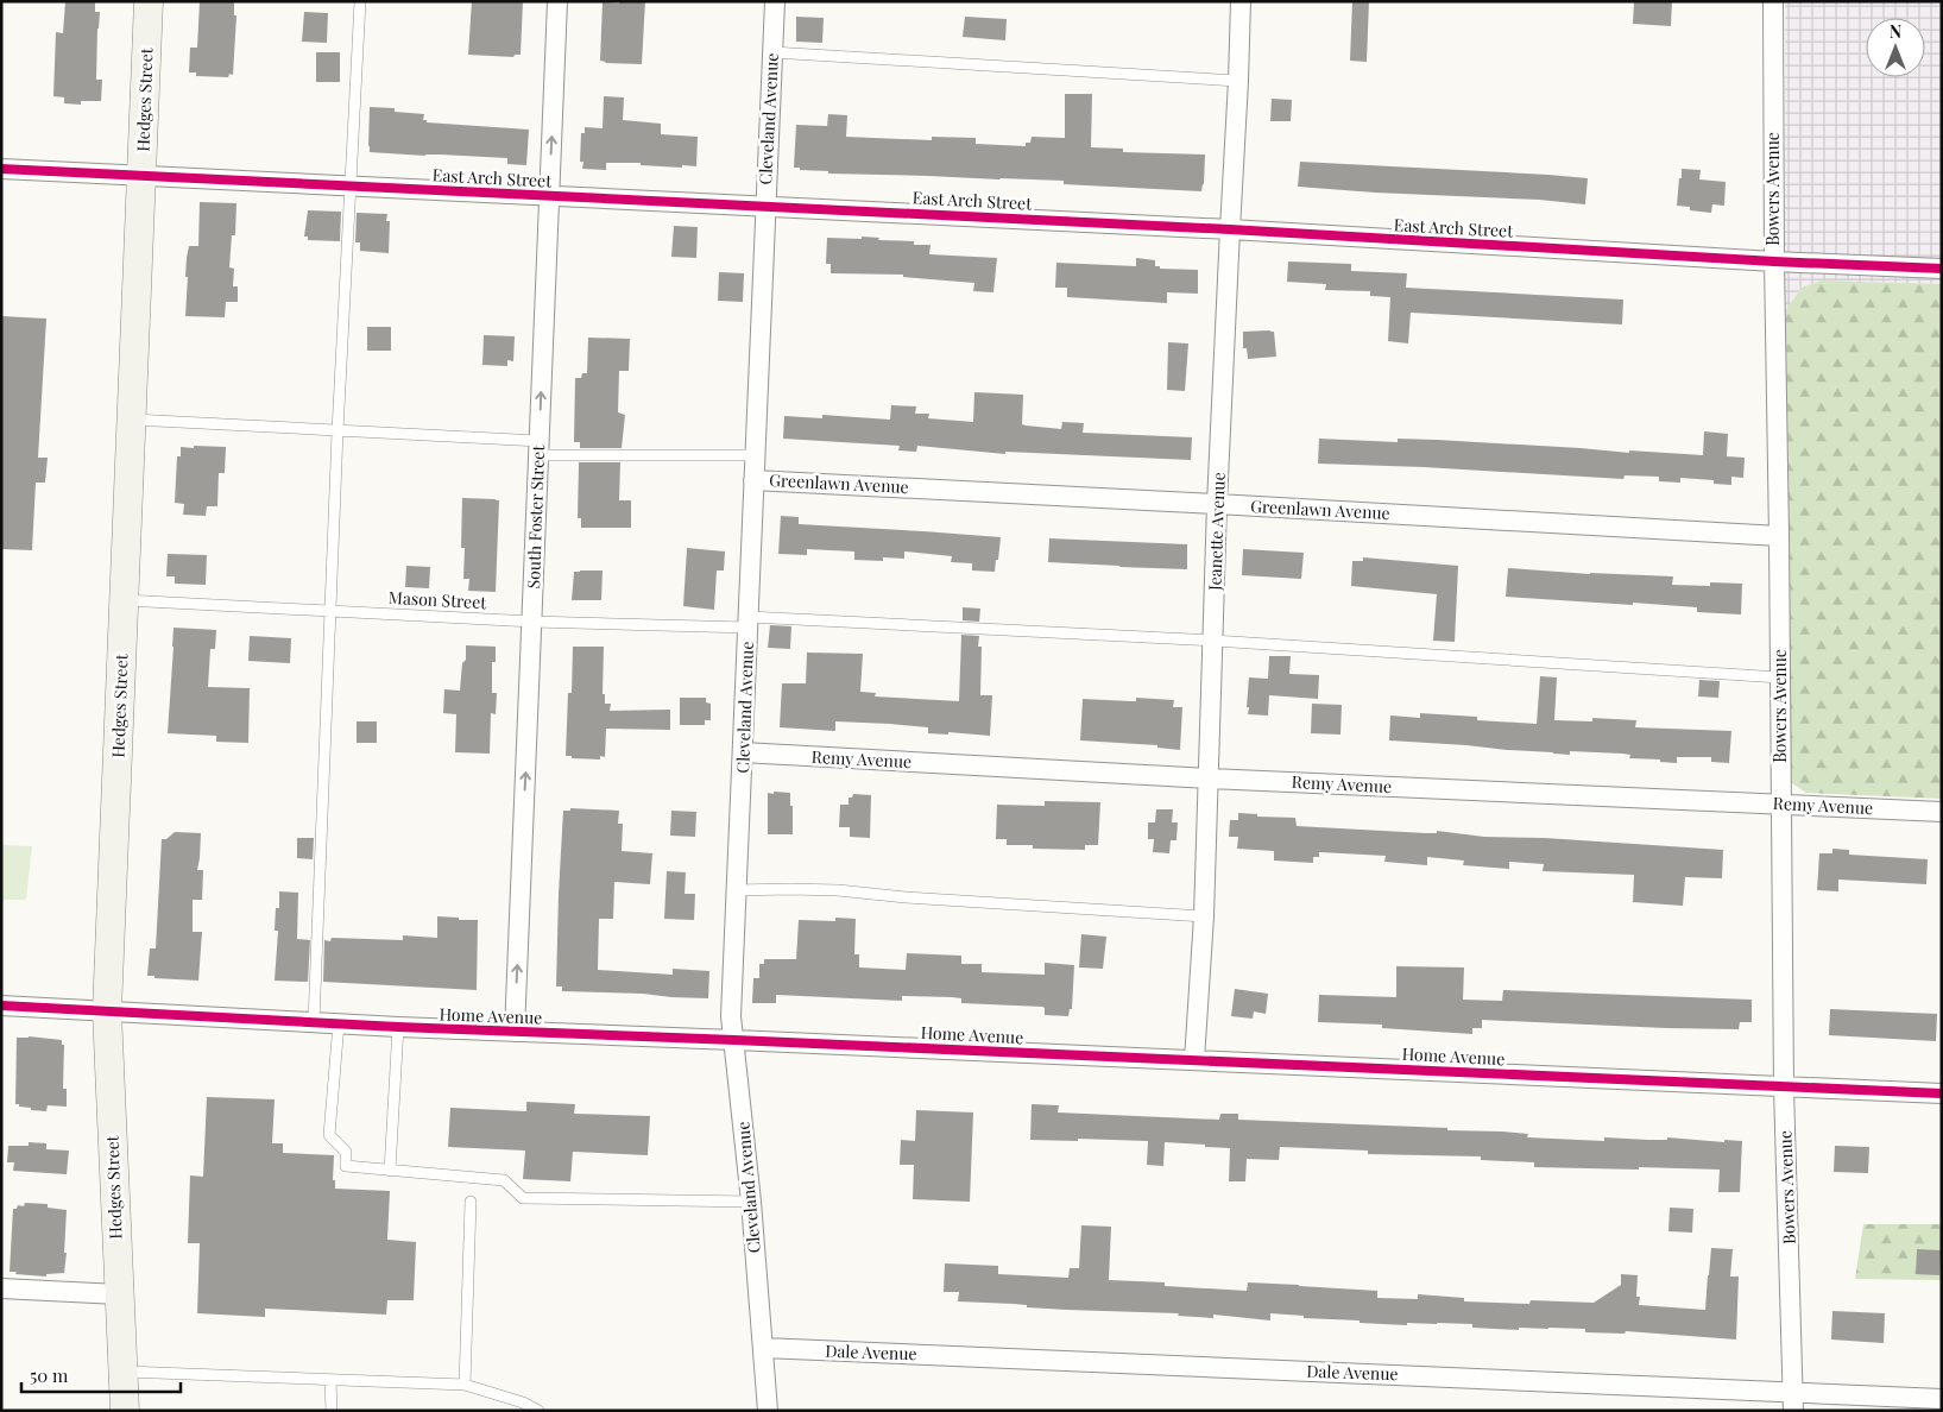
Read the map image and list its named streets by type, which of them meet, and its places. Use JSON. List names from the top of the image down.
{
  "streets": {
    "street": [
      "Hedges Street",
      "Cleveland Avenue",
      "East Arch Street",
      "Bowers Avenue",
      "Greenlawn Avenue",
      "South Foster Street",
      "Jeanette Avenue",
      "Remy Avenue",
      "Home Avenue",
      "Dale Avenue"
    ],
    "lane": ["Mason Street"]
  },
  "crossings": [
    ["Hedges Street", "East Arch Street"],
    ["Hedges Street", "Mason Street"],
    ["Hedges Street", "Home Avenue"],
    ["Cleveland Avenue", "East Arch Street"],
    ["Cleveland Avenue", "Greenlawn Avenue"],
    ["Cleveland Avenue", "Mason Street"],
    ["Cleveland Avenue", "Remy Avenue"],
    ["Cleveland Avenue", "Home Avenue"],
    ["Cleveland Avenue", "Dale Avenue"],
    ["East Arch Street", "Bowers Avenue"],
    ["East Arch Street", "South Foster Street"],
    ["East Arch Street", "Jeanette Avenue"],
    ["Bowers Avenue", "Greenlawn Avenue"],
    ["Bowers Avenue", "Mason Street"],
    ["Bowers Avenue", "Remy Avenue"],
    ["Bowers Avenue", "Home Avenue"],
    ["Bowers Avenue", "Dale Avenue"],
    ["Greenlawn Avenue", "Jeanette Avenue"],
    ["South Foster Street", "Mason Street"],
    ["South Foster Street", "Home Avenue"],
    ["Jeanette Avenue", "Mason Street"],
    ["Jeanette Avenue", "Remy Avenue"],
    ["Jeanette Avenue", "Home Avenue"]
  ],
  "one_way": ["South Foster Street"],
  "scale_bar": "50 m",
  "north": "top"
}
